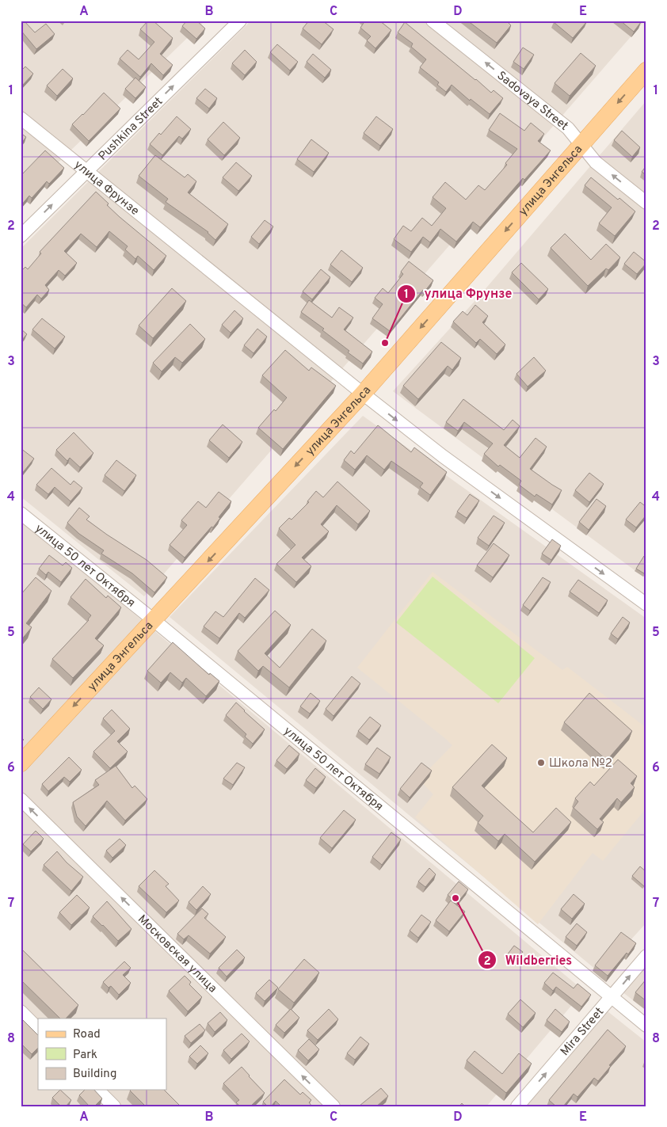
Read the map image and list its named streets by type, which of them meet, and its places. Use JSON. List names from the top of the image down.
{
  "streets": {
    "main road": ["улица Энгельса"],
    "street": [
      "Sadovaya Street",
      "Pushkina Street",
      "улица Фрунзе",
      "улица 50 лет Октября",
      "Московская улица",
      "Mira Street"
    ]
  },
  "crossings": [
    ["Sadovaya Street", "улица Энгельса"],
    ["Pushkina Street", "улица Фрунзе"],
    ["улица Энгельса", "улица Фрунзе"],
    ["улица Энгельса", "улица 50 лет Октября"],
    ["улица 50 лет Октября", "Mira Street"]
  ],
  "one_way": [
    "Sadovaya Street",
    "Pushkina Street",
    "улица Энгельса",
    "улица Фрунзе",
    "Московская улица",
    "Mira Street"
  ],
  "places": ["улица Фрунзе", "Школа №2", "Wildberries"],
  "legend": ["Road", "Park", "Building"],
  "grid": {
    "columns": [
      "A",
      "B",
      "C",
      "D",
      "E"
    ],
    "rows": [
      "1",
      "2",
      "3",
      "4",
      "5",
      "6",
      "7",
      "8"
    ]
  }
}
